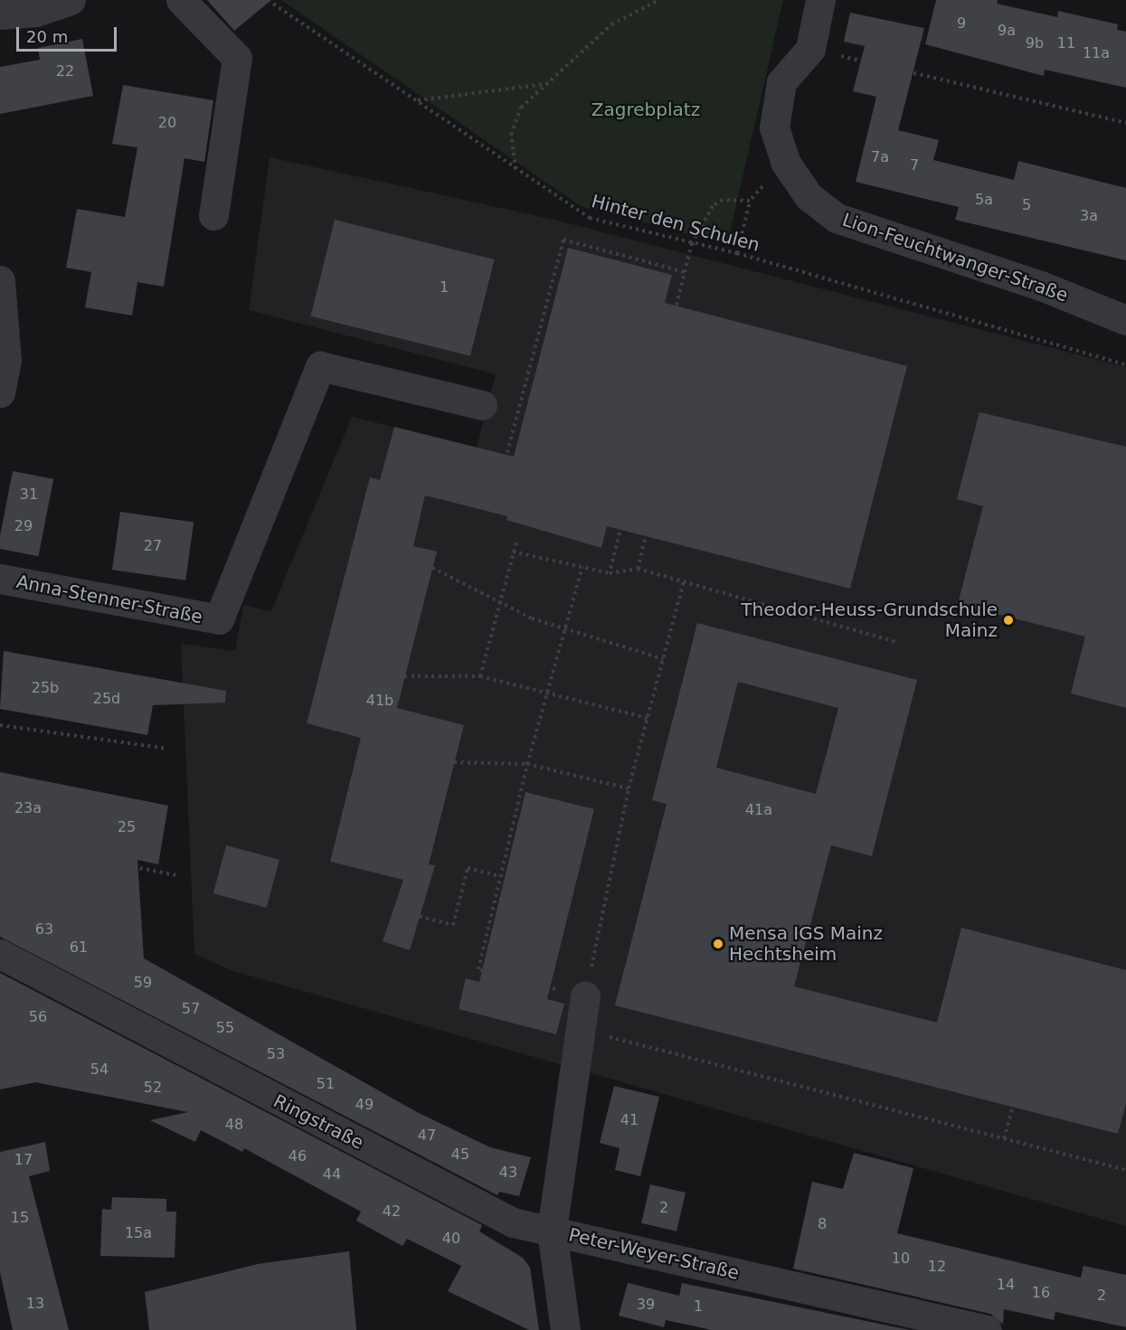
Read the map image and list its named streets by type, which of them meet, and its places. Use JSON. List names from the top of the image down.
{
  "streets": {
    "street": [
      "Lion-Feuchtwanger-Straße",
      "Anna-Stenner-Straße",
      "Ringstraße",
      "Peter-Weyer-Straße"
    ],
    "path": ["Hinter den Schulen"]
  },
  "crossings": [
    ["Ringstraße", "Peter-Weyer-Straße"]
  ],
  "parks": ["Zagrebplatz"],
  "places": ["Theodor-Heuss-Grundschule Mainz", "Mensa IGS Mainz Hechtsheim"],
  "house_numbers": [
    "9",
    "9a",
    "9b",
    "11",
    "11a",
    "22",
    "20",
    "7a",
    "7",
    "5a",
    "5",
    "3a",
    "1",
    "31",
    "29",
    "27",
    "25b",
    "25d",
    "41b",
    "23a",
    "41a",
    "25",
    "63",
    "61",
    "59",
    "57",
    "56",
    "55",
    "53",
    "54",
    "51",
    "52",
    "49",
    "41",
    "48",
    "47",
    "45",
    "46",
    "17",
    "43",
    "44",
    "2",
    "42",
    "15",
    "8",
    "15a",
    "40",
    "10",
    "12",
    "14",
    "16",
    "2",
    "13",
    "39",
    "1"
  ],
  "scale_bar": "20 m"
}
